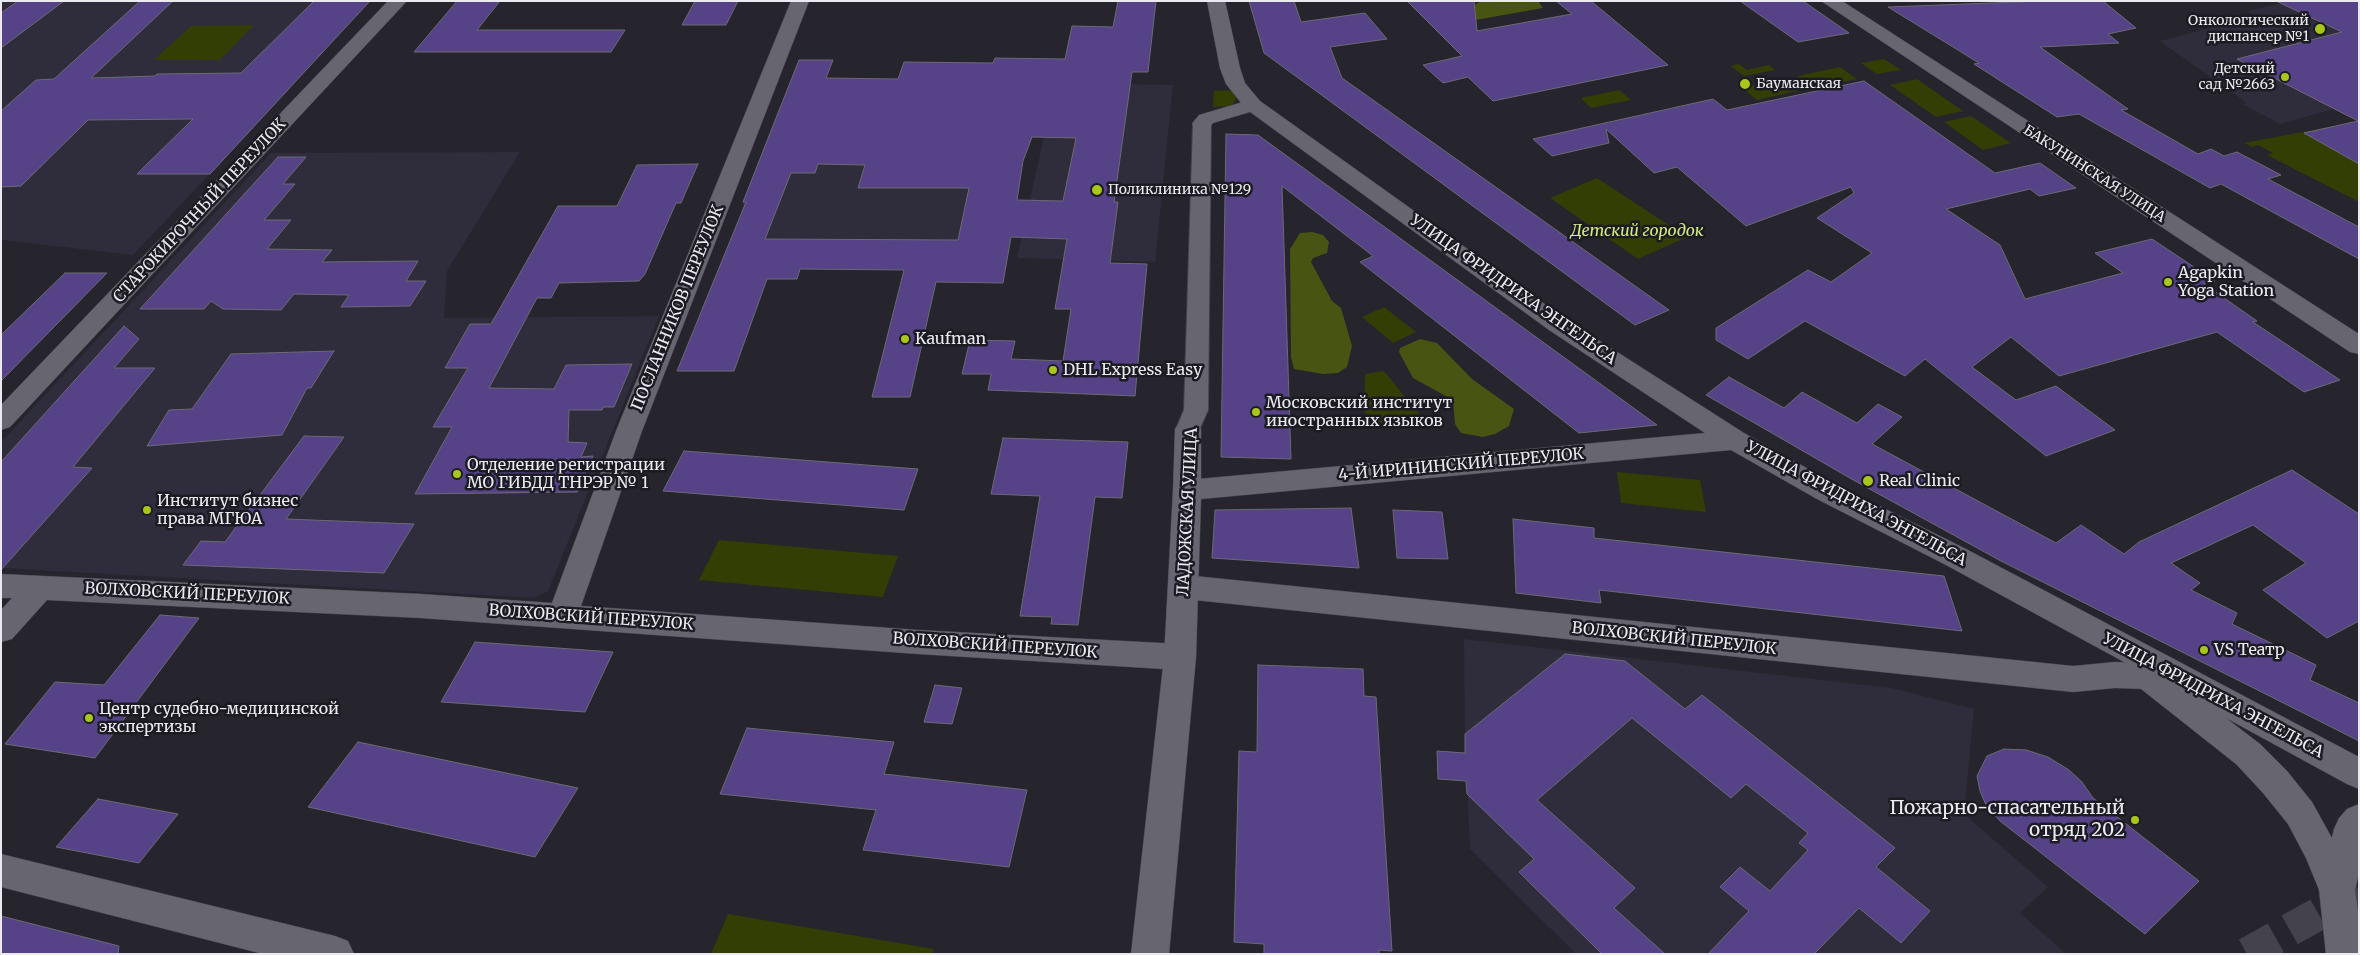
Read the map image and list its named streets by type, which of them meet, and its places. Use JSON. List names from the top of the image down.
{
  "streets": {
    "street": [
      "БАКУНИНСКАЯ УЛИЦА",
      "СТАРОКИРОЧНЫЙ ПЕРЕУЛОК",
      "УЛИЦА ФРИДРИХА ЭНГЕЛЬСА",
      "ПОСЛАННИКОВ ПЕРЕУЛОК",
      "4-Й ИРИНИНСКИЙ ПЕРЕУЛОК",
      "ЛАДОЖСКАЯ УЛИЦА",
      "ВОЛХОВСКИЙ ПЕРЕУЛОК"
    ]
  },
  "crossings": [
    ["УЛИЦА ФРИДРИХА ЭНГЕЛЬСА", "4-Й ИРИНИНСКИЙ ПЕРЕУЛОК"],
    ["УЛИЦА ФРИДРИХА ЭНГЕЛЬСА", "ЛАДОЖСКАЯ УЛИЦА"],
    ["УЛИЦА ФРИДРИХА ЭНГЕЛЬСА", "ВОЛХОВСКИЙ ПЕРЕУЛОК"],
    ["ПОСЛАННИКОВ ПЕРЕУЛОК", "ВОЛХОВСКИЙ ПЕРЕУЛОК"],
    ["4-Й ИРИНИНСКИЙ ПЕРЕУЛОК", "ЛАДОЖСКАЯ УЛИЦА"],
    ["ЛАДОЖСКАЯ УЛИЦА", "ВОЛХОВСКИЙ ПЕРЕУЛОК"]
  ],
  "parks": ["Детский городок"],
  "places": [
    "Онкологический диспансер №1",
    "Детский сад №2663",
    "Бауманская",
    "Поликлиника №129",
    "Agapkin Yoga Station",
    "Kaufman",
    "DHL Express Easy",
    "Московский институт иностранных языков",
    "Отделение регистрации МО ГИБДД ТНРЭР № 1",
    "Real Clinic",
    "Институт бизнес права МГЮА",
    "VS Театр",
    "Центр судебно-медицинской экспертизы",
    "Пожарно-спасательный отряд 202"
  ]
}
